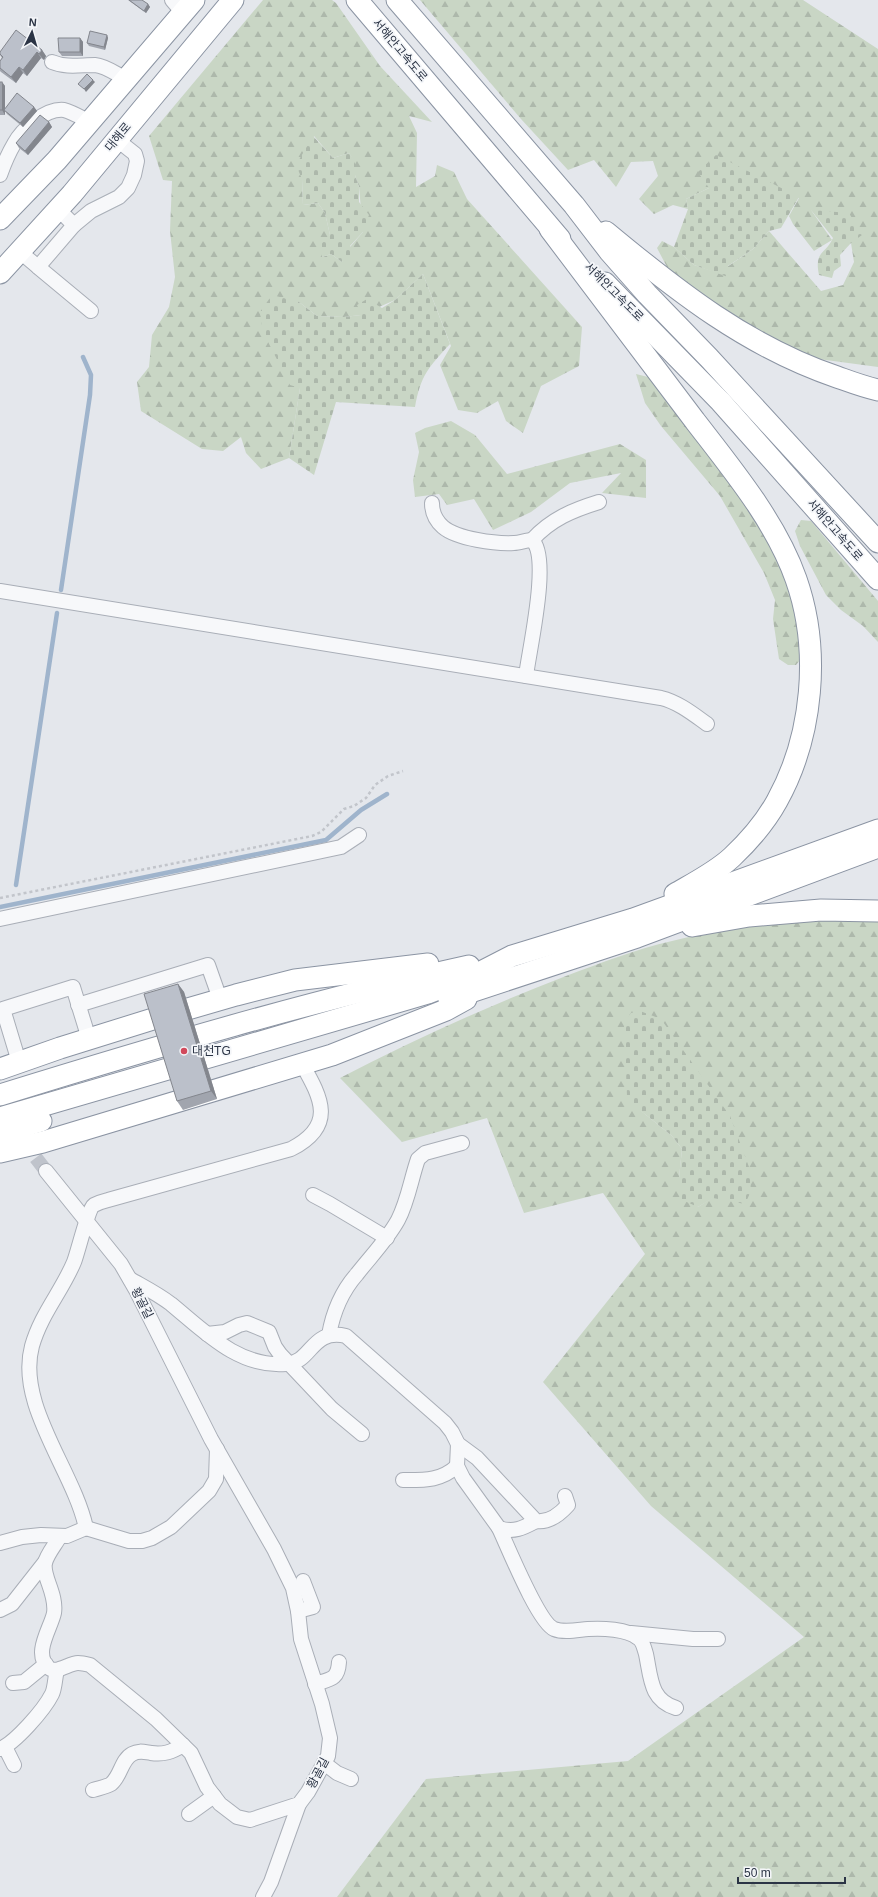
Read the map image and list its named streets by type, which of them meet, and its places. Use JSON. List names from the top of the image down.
{
  "streets": {
    "highway": ["서해안고속도로", "대해로"],
    "street": ["황골길"]
  },
  "places": ["대천TG"],
  "scale_bar": "50 m",
  "north": "top"
}
